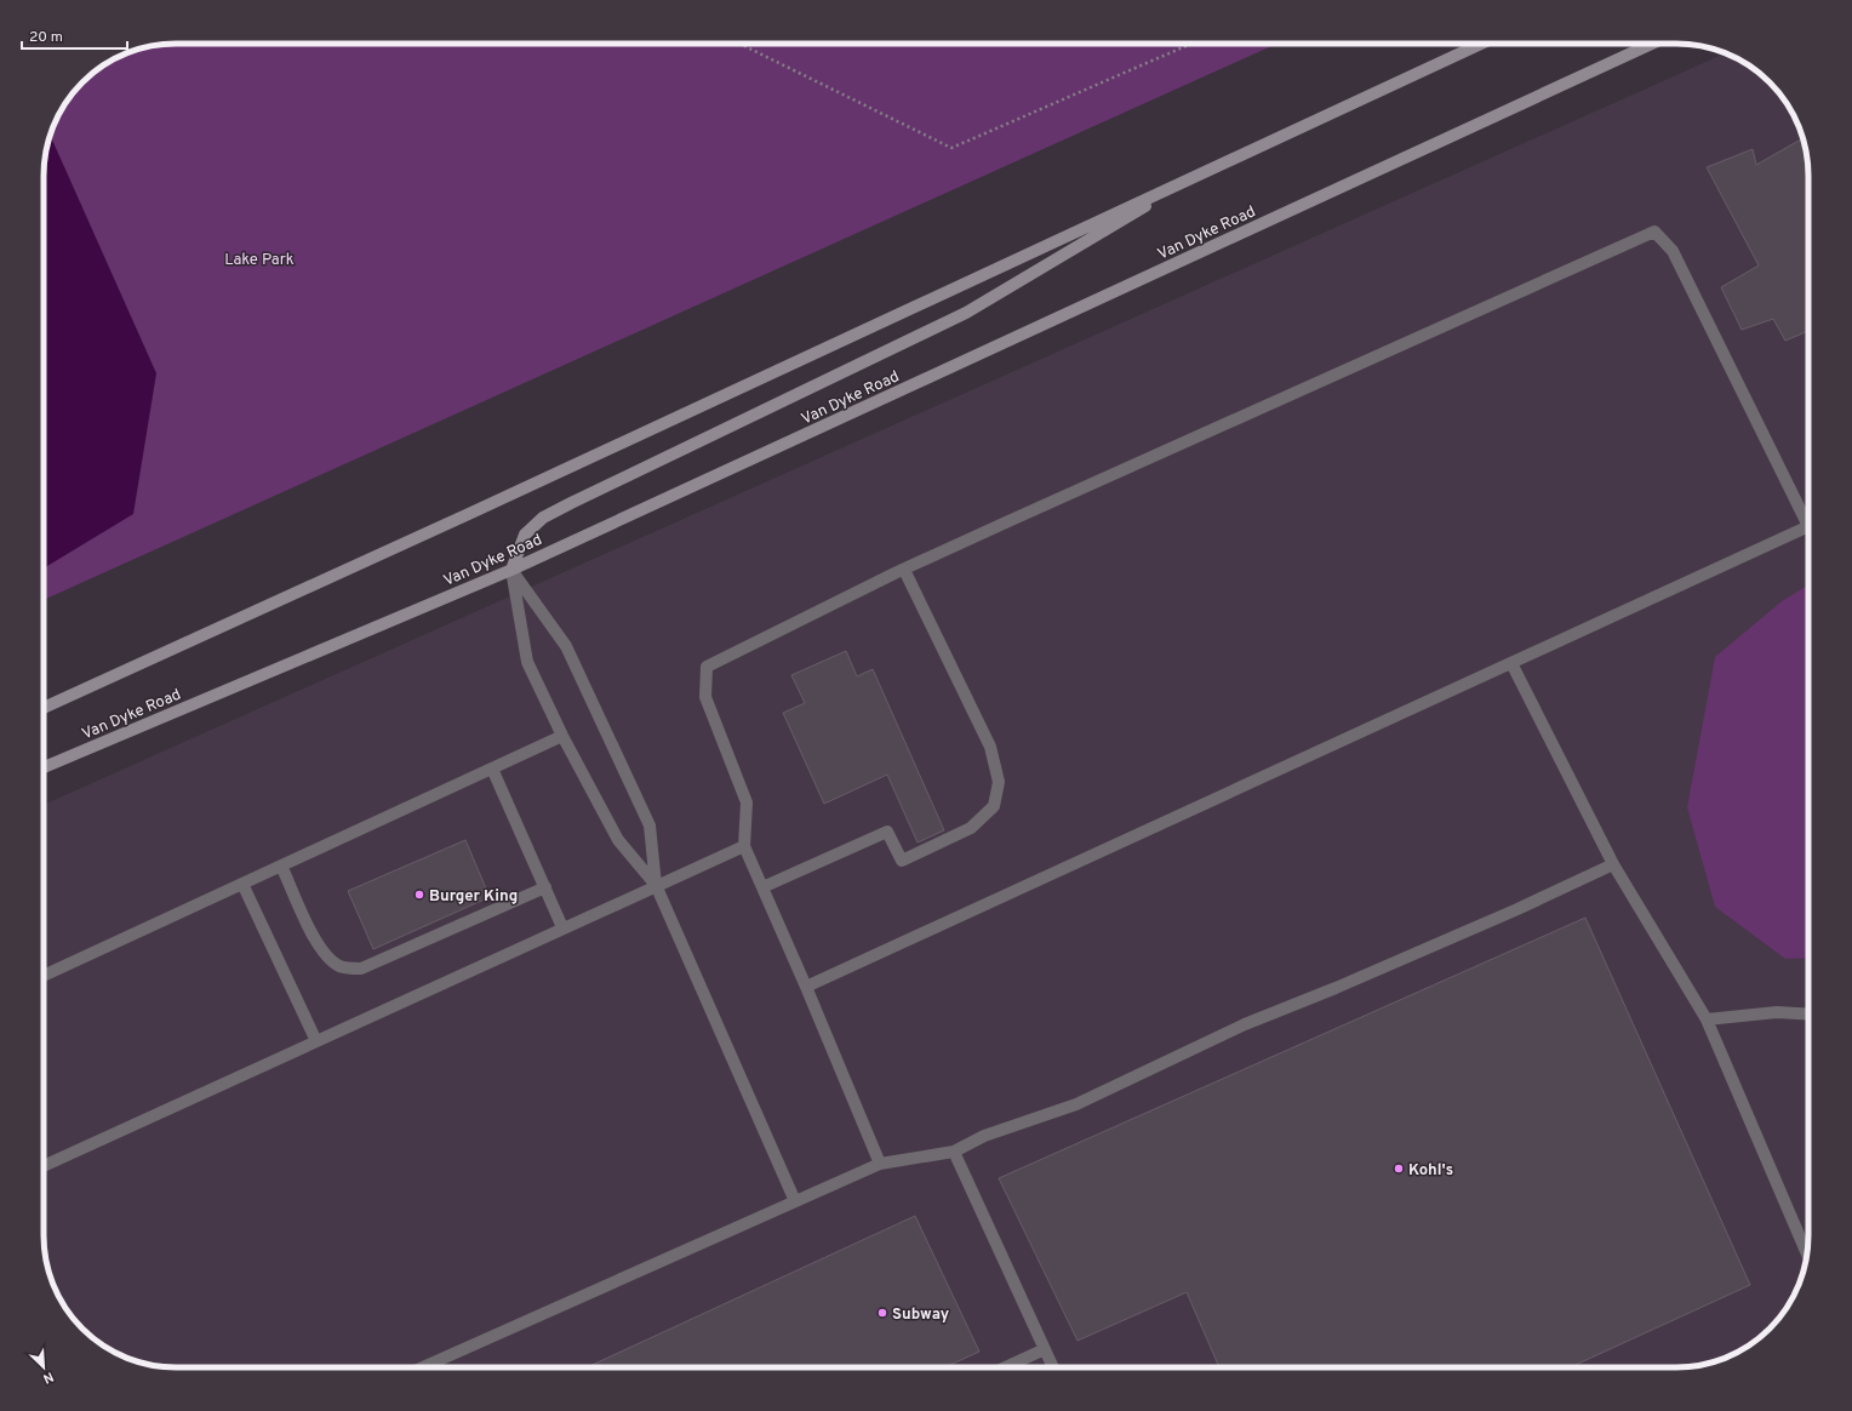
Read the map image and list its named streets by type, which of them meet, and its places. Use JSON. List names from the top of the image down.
{
  "streets": {
    "main road": ["Van Dyke Road"]
  },
  "parks": ["Lake Park"],
  "places": ["Burger King", "Kohl's", "Subway"],
  "scale_bar": "20 m",
  "north": "bottom right"
}
